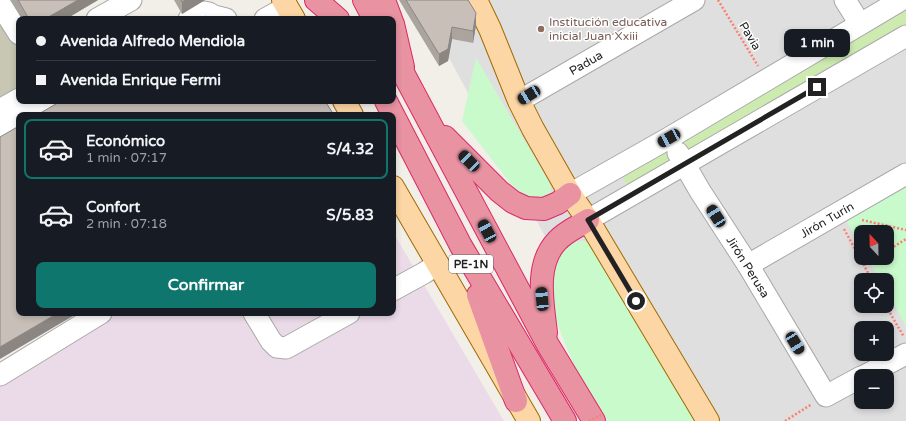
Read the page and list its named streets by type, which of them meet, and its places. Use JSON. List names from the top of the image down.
{
  "streets": {
    "highway": ["PE-1N"],
    "street": ["Padua", "Jirón Turín", "Jirón Perusa"],
    "path": ["Pavia"]
  },
  "crossings": [
    ["Jirón Turín", "Jirón Perusa"]
  ],
  "places": ["Institución educativa inicial Juan Xxiii"],
  "north": "top",
  "page": {
    "banner": ["Avenida Alfredo Mendiola", "Avenida Enrique Fermi"],
    "bubble": "1 min",
    "list": [
      {
        "name": "Económico",
        "note": "1 min · 07:17",
        "value": "S/4.32"
      },
      {
        "name": "Confort",
        "note": "2 min · 07:18",
        "value": "S/5.83"
      }
    ],
    "map_buttons": ["+", "−"],
    "buttons": "Confirmar"
  }
}
